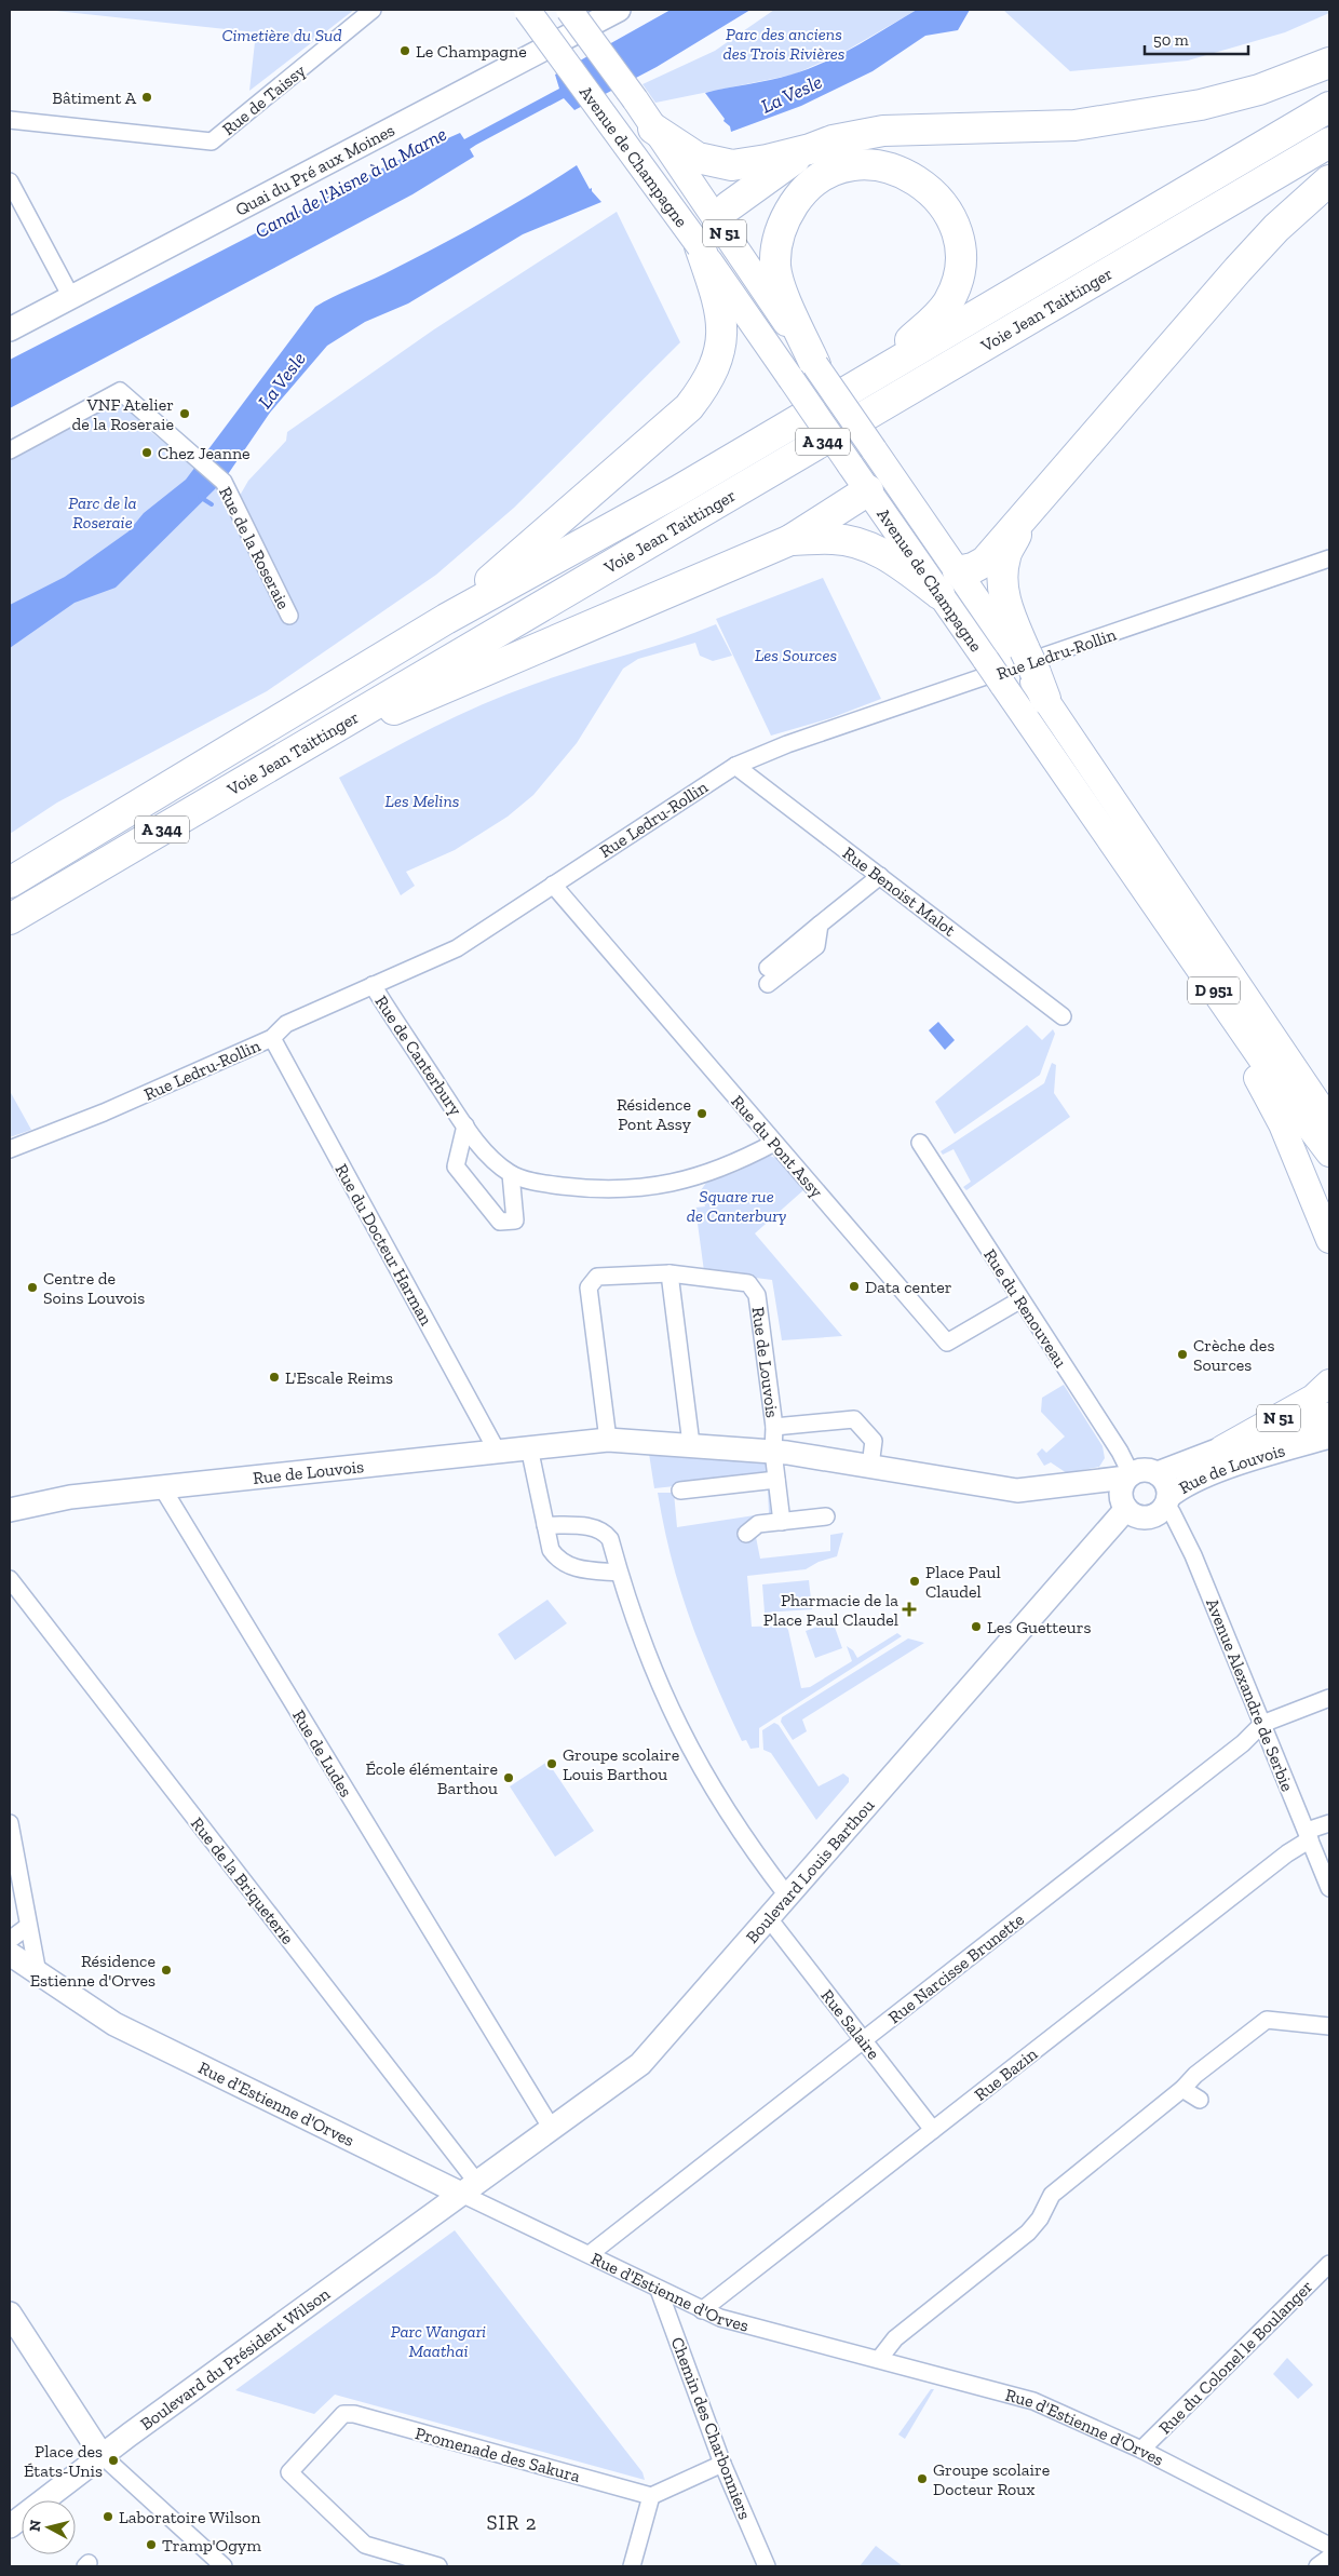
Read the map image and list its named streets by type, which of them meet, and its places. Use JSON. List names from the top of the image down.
{
  "streets": {
    "highway": ["Voie Jean Taittinger", "A 344"],
    "main road": ["Avenue de Champagne", "N 51", "D 951"],
    "street": [
      "Rue de Taissy",
      "Quai du Pré aux Moines",
      "Rue de la Roseraie",
      "Rue Ledru-Rollin",
      "Rue Benoist Malot",
      "Rue de Canterbury",
      "Rue du Pont Assy",
      "Rue du Docteur Harman",
      "Rue du Renouveau",
      "Rue de Louvois",
      "Avenue Alexandre de Serbie",
      "Rue de Ludes",
      "Boulevard Louis Barthou",
      "Rue de la Briqueterie",
      "Rue Narcisse Brunette",
      "Rue Salaire",
      "Rue Bazin",
      "Rue d'Estienne d'Orves",
      "Rue du Colonel le Boulanger",
      "Boulevard du Président Wilson",
      "Chemin des Charbonniers",
      "Promenade des Sakura"
    ]
  },
  "crossings": [
    ["N 51", "Rue de Louvois"],
    ["Rue Ledru-Rollin", "Rue Benoist Malot"],
    ["Rue Ledru-Rollin", "Rue de Canterbury"],
    ["Rue Ledru-Rollin", "Rue du Pont Assy"],
    ["Rue Ledru-Rollin", "Rue du Docteur Harman"],
    ["Rue de Canterbury", "Rue du Pont Assy"],
    ["Rue du Pont Assy", "Rue du Renouveau"],
    ["Rue du Docteur Harman", "Rue de Louvois"],
    ["Rue du Renouveau", "Rue de Louvois"],
    ["Rue du Renouveau", "Avenue Alexandre de Serbie"],
    ["Rue du Renouveau", "Boulevard Louis Barthou"],
    ["Rue de Louvois", "Avenue Alexandre de Serbie"],
    ["Rue de Louvois", "Rue de Ludes"],
    ["Rue de Louvois", "Boulevard Louis Barthou"],
    ["Avenue Alexandre de Serbie", "Boulevard Louis Barthou"],
    ["Avenue Alexandre de Serbie", "Rue Narcisse Brunette"],
    ["Avenue Alexandre de Serbie", "Rue Bazin"],
    ["Rue de Ludes", "Boulevard Louis Barthou"],
    ["Boulevard Louis Barthou", "Rue de la Briqueterie"],
    ["Boulevard Louis Barthou", "Rue Salaire"],
    ["Boulevard Louis Barthou", "Rue d'Estienne d'Orves"],
    ["Boulevard Louis Barthou", "Boulevard du Président Wilson"],
    ["Rue de la Briqueterie", "Rue d'Estienne d'Orves"],
    ["Rue de la Briqueterie", "Boulevard du Président Wilson"],
    ["Rue Narcisse Brunette", "Rue Salaire"],
    ["Rue Narcisse Brunette", "Rue d'Estienne d'Orves"],
    ["Rue Salaire", "Rue Bazin"],
    ["Rue Bazin", "Rue d'Estienne d'Orves"],
    ["Rue d'Estienne d'Orves", "Rue du Colonel le Boulanger"],
    ["Rue d'Estienne d'Orves", "Boulevard du Président Wilson"],
    ["Rue d'Estienne d'Orves", "Chemin des Charbonniers"]
  ],
  "districts": ["SIR 2"],
  "water": ["La Vesle", "Canal de l'Aisne à la Marne"],
  "parks": [
    "Parc des anciens des Trois Rivières",
    "Cimetière du Sud",
    "Parc de la Roseraie",
    "Les Sources",
    "Les Melins",
    "Square rue de Canterbury",
    "Parc Wangari Maathai"
  ],
  "places": {
    "other": [
      "Le Champagne",
      "Bâtiment A",
      "VNF Atelier de la Roseraie",
      "Chez Jeanne",
      "Résidence Pont Assy",
      "Data center",
      "Centre de Soins Louvois",
      "Crèche des Sources",
      "L'Escale Reims",
      "Place Paul Claudel",
      "Les Guetteurs",
      "Groupe scolaire Louis Barthou",
      "École élémentaire Barthou",
      "Résidence Estienne d'Orves",
      "Place des États-Unis",
      "Groupe scolaire Docteur Roux",
      "Laboratoire Wilson",
      "Tramp'Ogym"
    ],
    "health": ["Pharmacie de la Place Paul Claudel"]
  },
  "scale_bar": "50 m",
  "north": "left"
}
